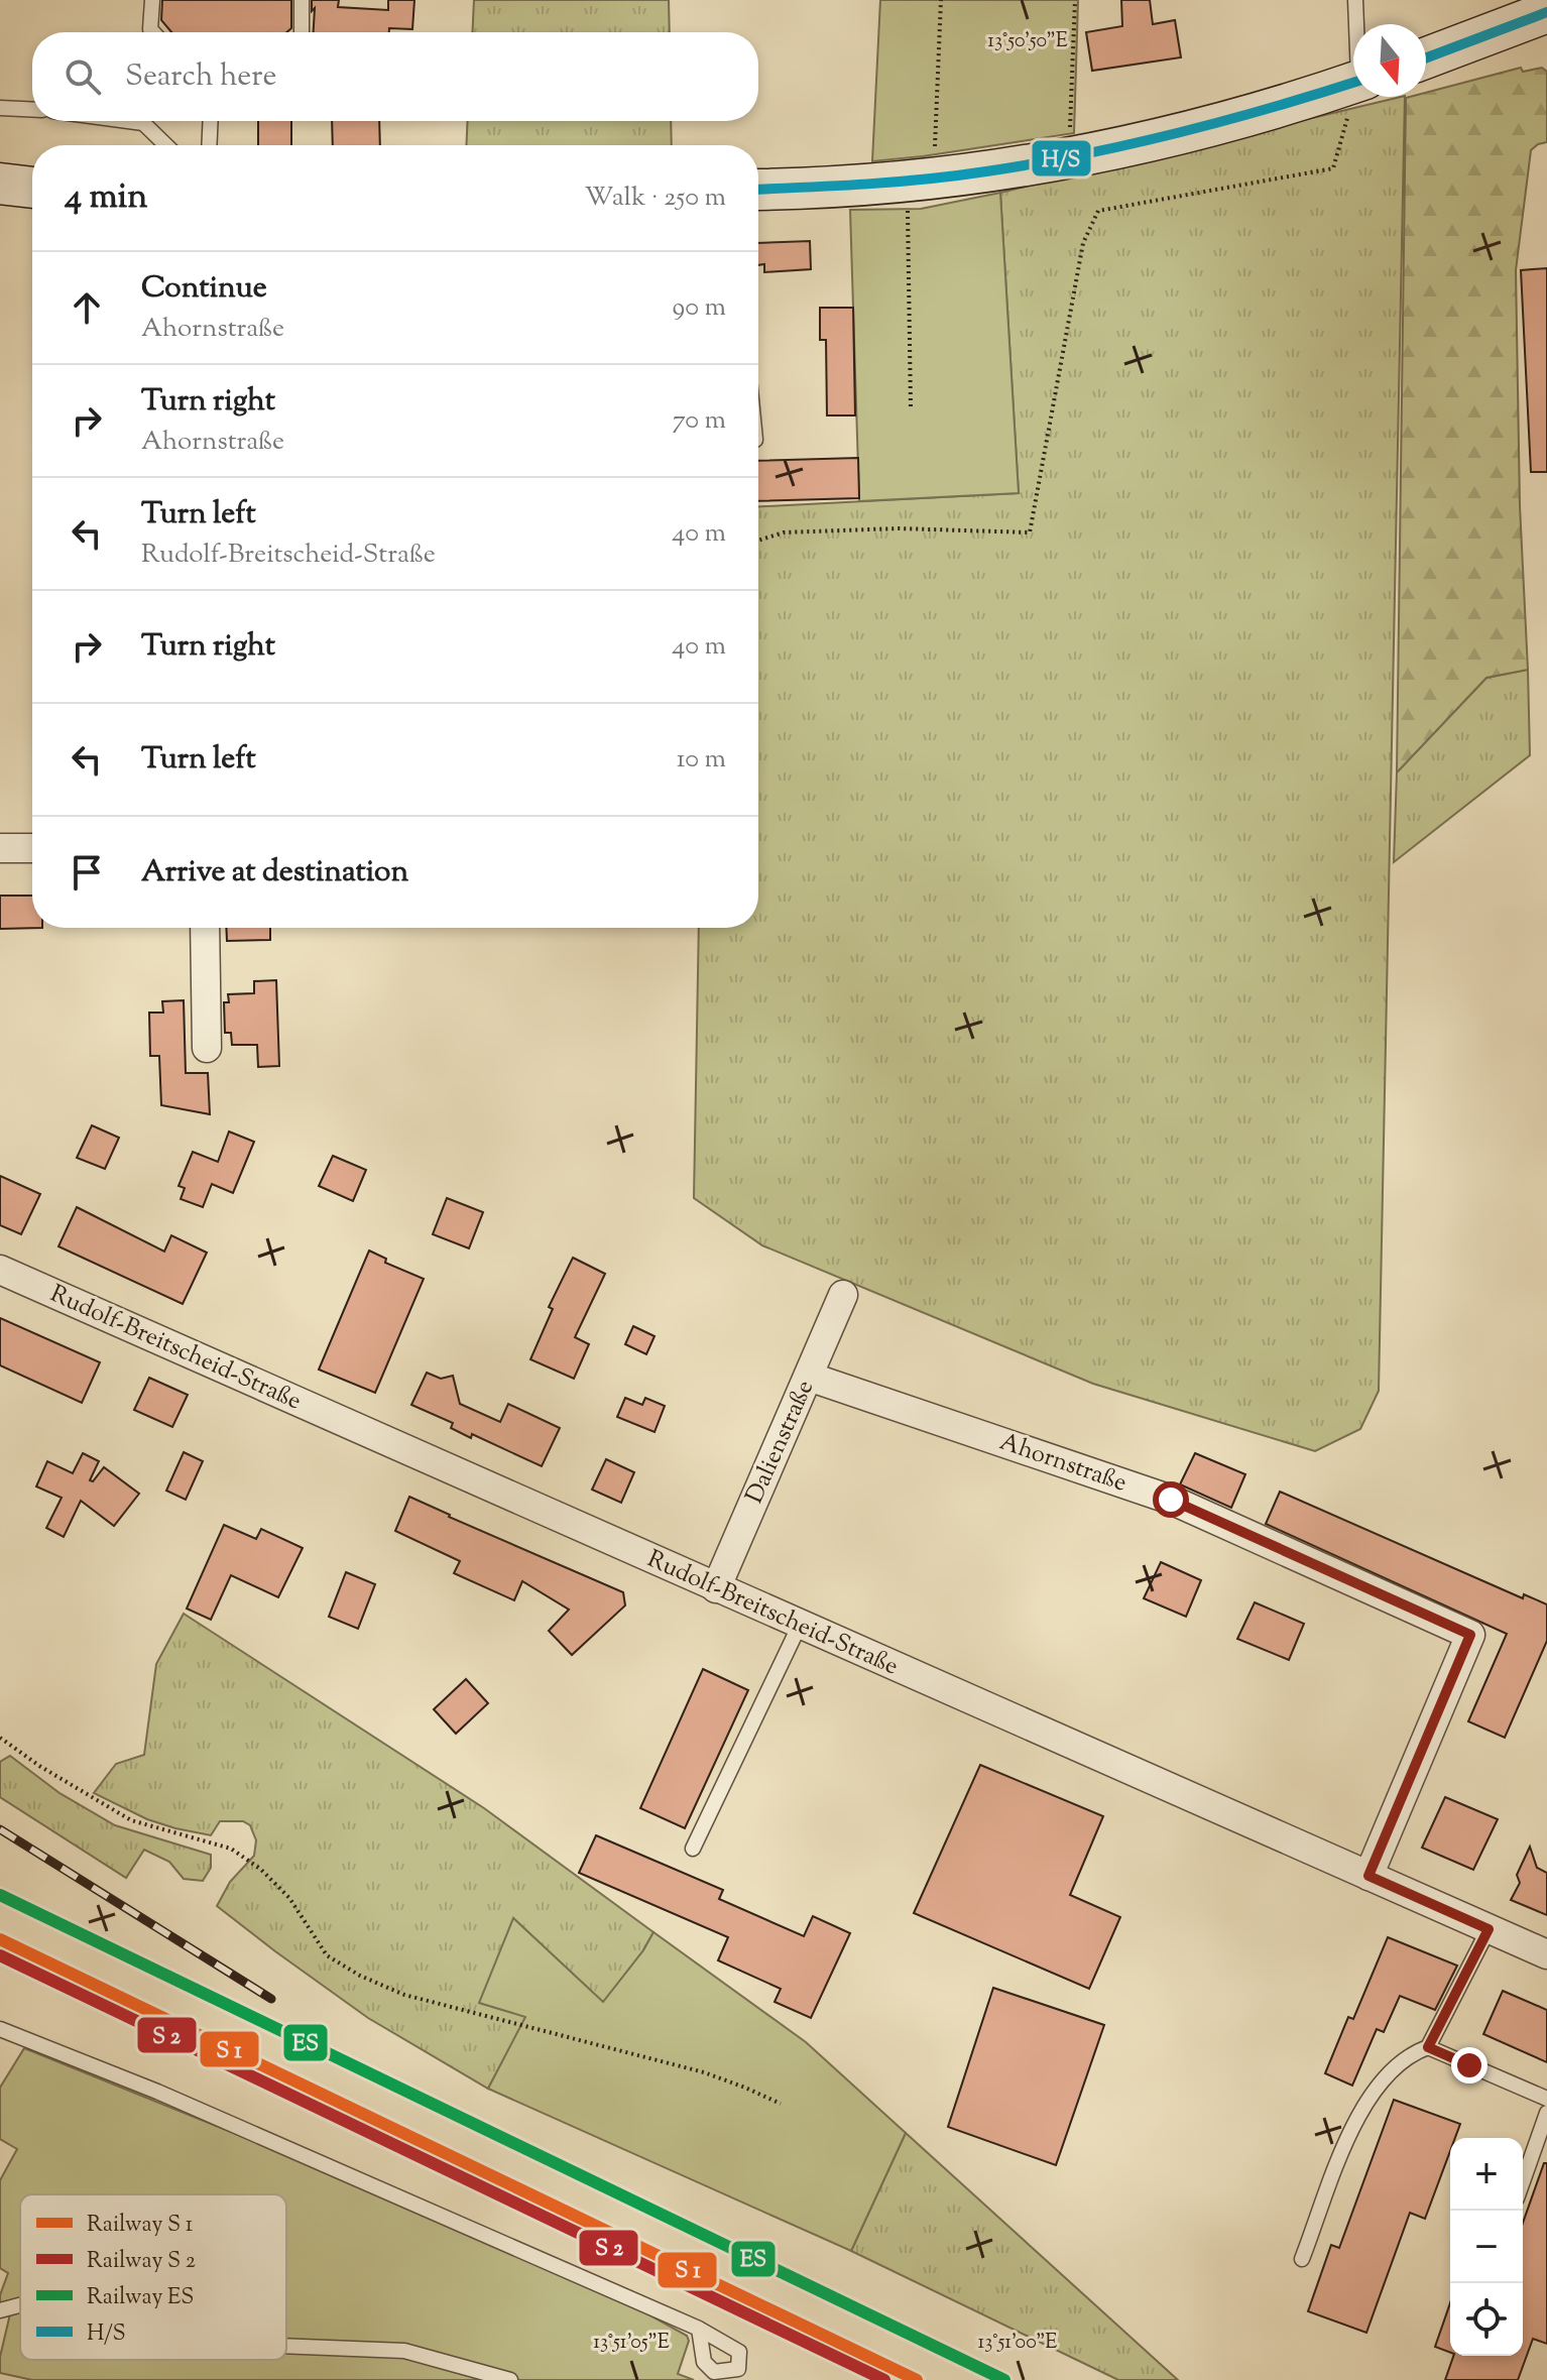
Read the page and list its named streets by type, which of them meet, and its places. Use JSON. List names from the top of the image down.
{
  "streets": {
    "street": ["Rudolf-Breitscheid-Straße", "Dalienstraße", "Ahornstraße"]
  },
  "crossings": [
    ["Rudolf-Breitscheid-Straße", "Dalienstraße"],
    ["Rudolf-Breitscheid-Straße", "Ahornstraße"],
    ["Dalienstraße", "Ahornstraße"]
  ],
  "lines": ["transit line H/S", "rail line ES"],
  "legend": [
    "Railway S 1",
    "Railway S 2",
    "Railway ES",
    "H/S"
  ],
  "north": "bottom",
  "page": {
    "search": "Search here",
    "heading": ["4 min", "Walk · 250 m"],
    "list": [
      ["Continue", "Ahornstraße", "90 m"],
      ["Turn right", "Ahornstraße", "70 m"],
      ["Turn left", "Rudolf-Breitscheid-Straße", "40 m"],
      ["Turn right", "40 m"],
      ["Turn left", "10 m"],
      "Arrive at destination"
    ],
    "map_buttons": ["+", "−"]
  },
  "coordinates": ["13°50'50\"E", "13°51'05\"E", "13°51'00\"E"]
}
